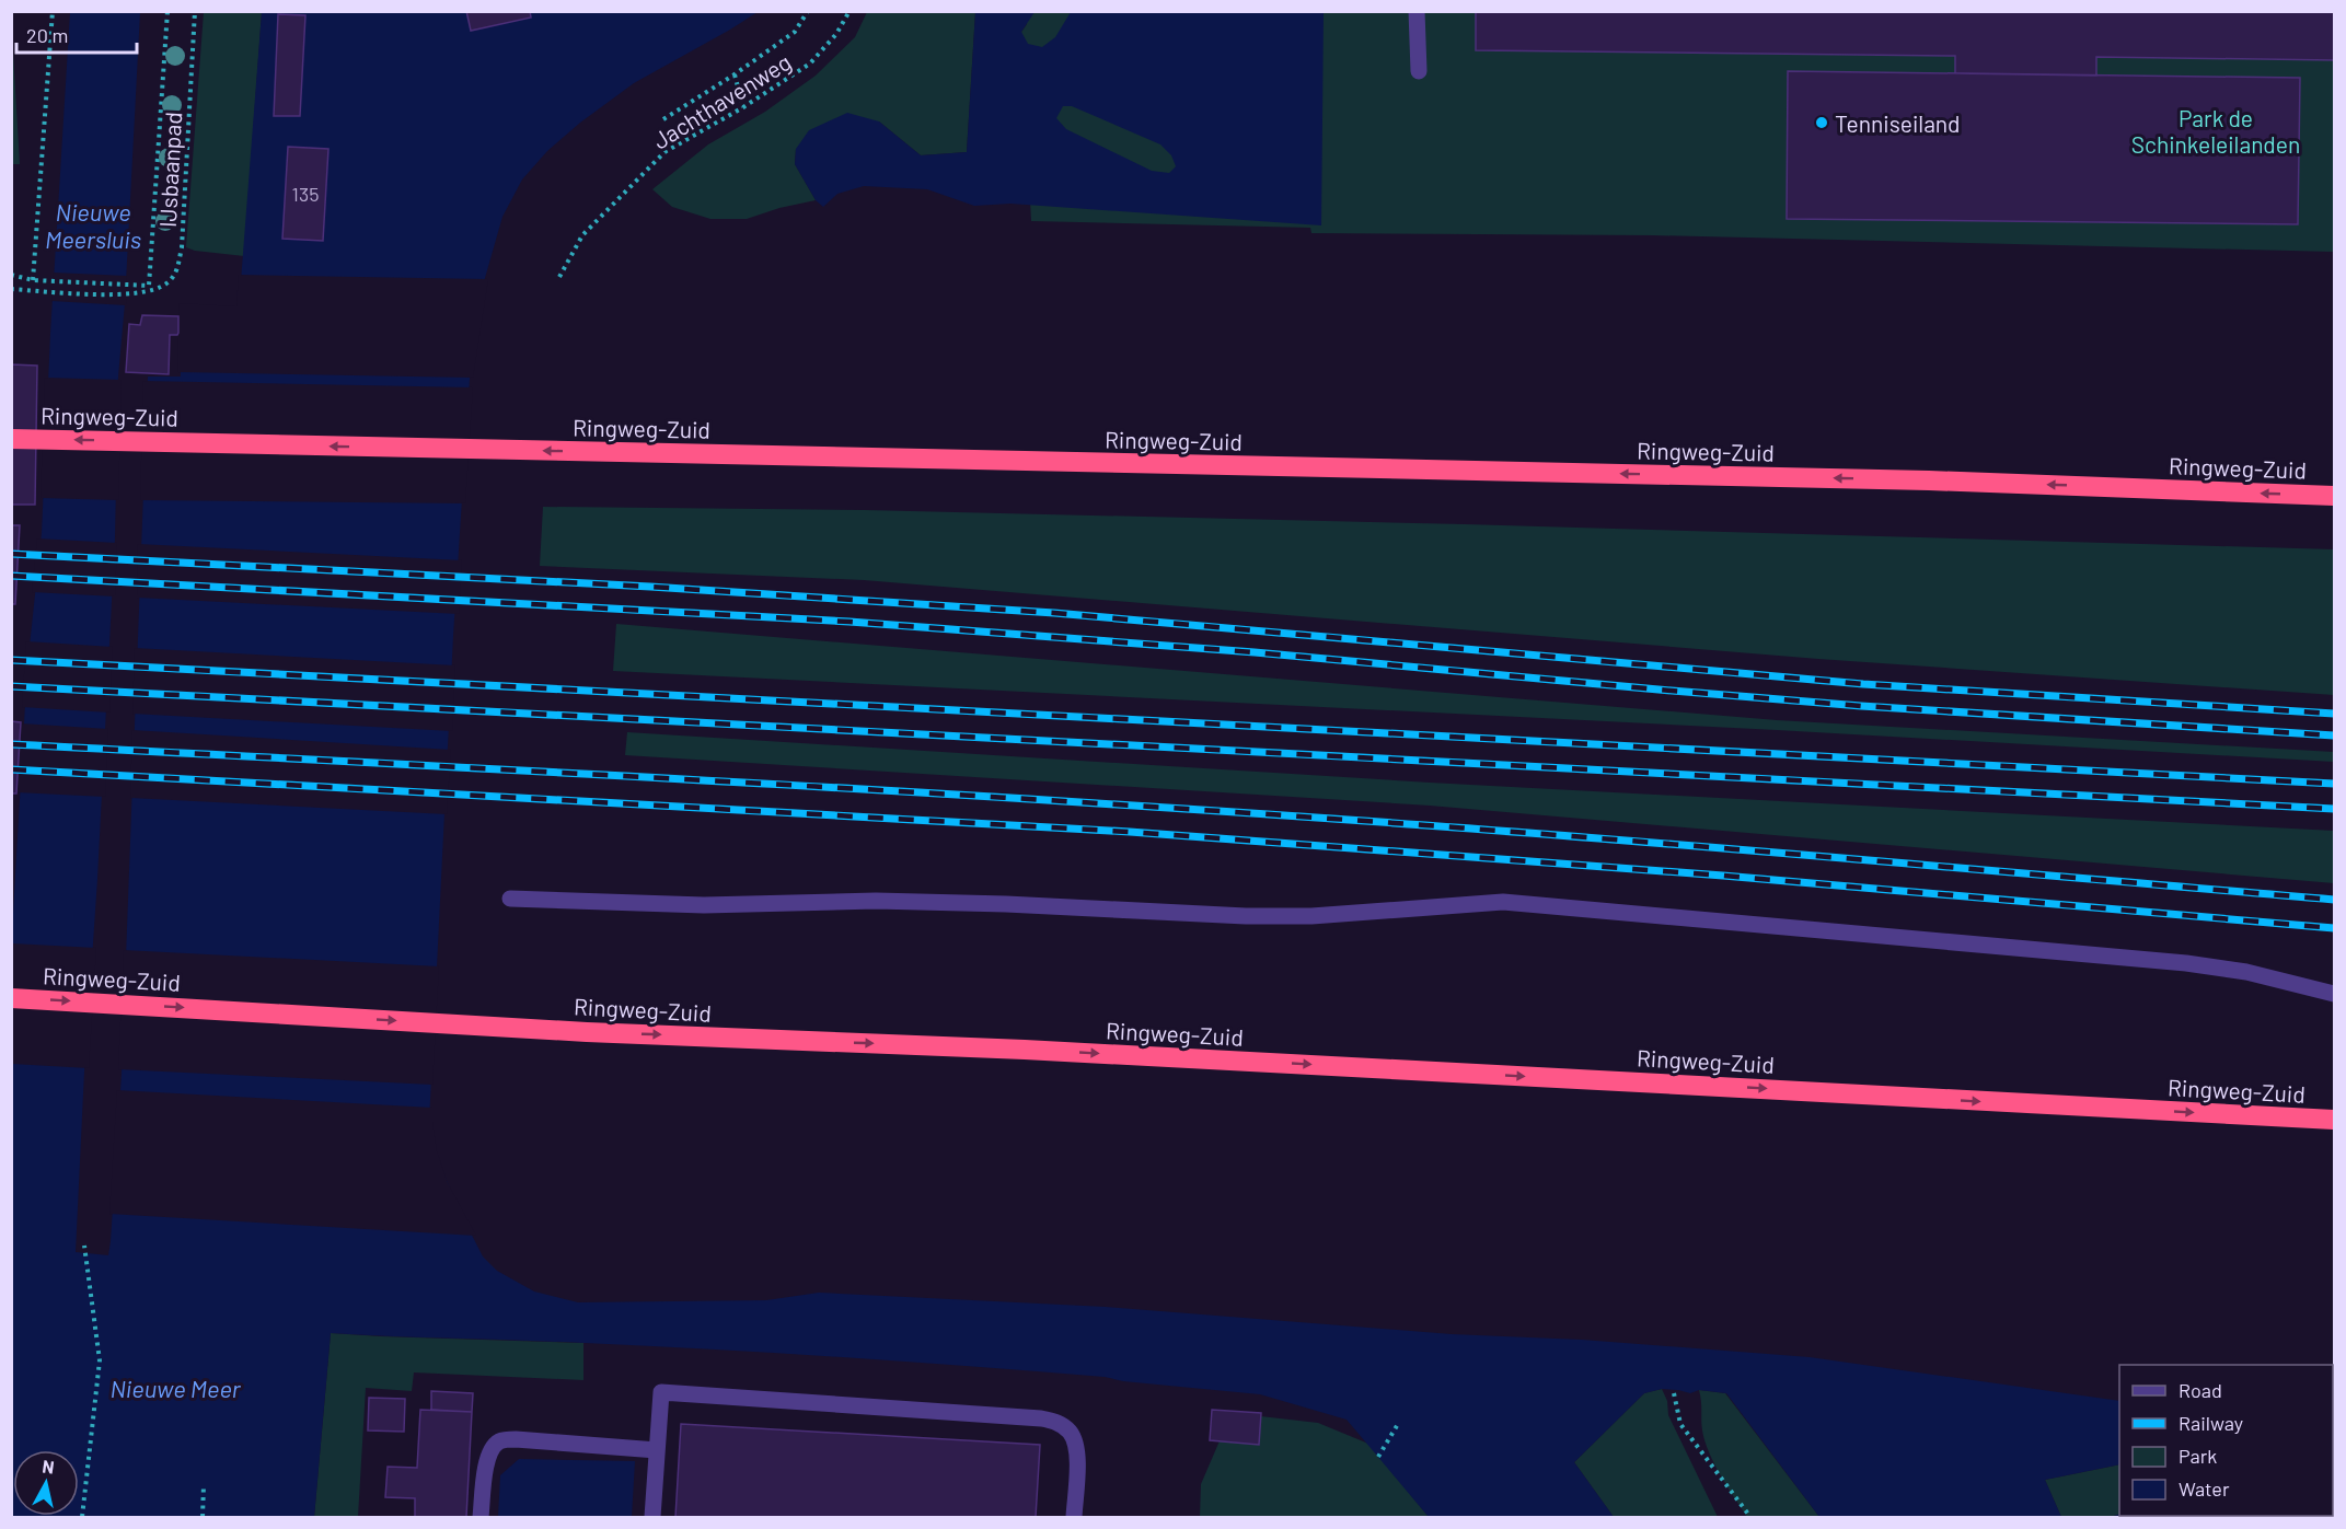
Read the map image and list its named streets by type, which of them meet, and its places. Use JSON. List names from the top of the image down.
{
  "streets": {
    "highway": ["Ringweg-Zuid"],
    "path": ["Jachthavenweg", "IJsbaanpad"]
  },
  "water": ["Nieuwe Meersluis", "Nieuwe Meer"],
  "parks": ["Park de Schinkeleilanden"],
  "places": ["Tenniseiland"],
  "house_numbers": ["135"],
  "legend": [
    "Road",
    "Railway",
    "Park",
    "Water"
  ],
  "scale_bar": "20 m",
  "north": "top"
}
